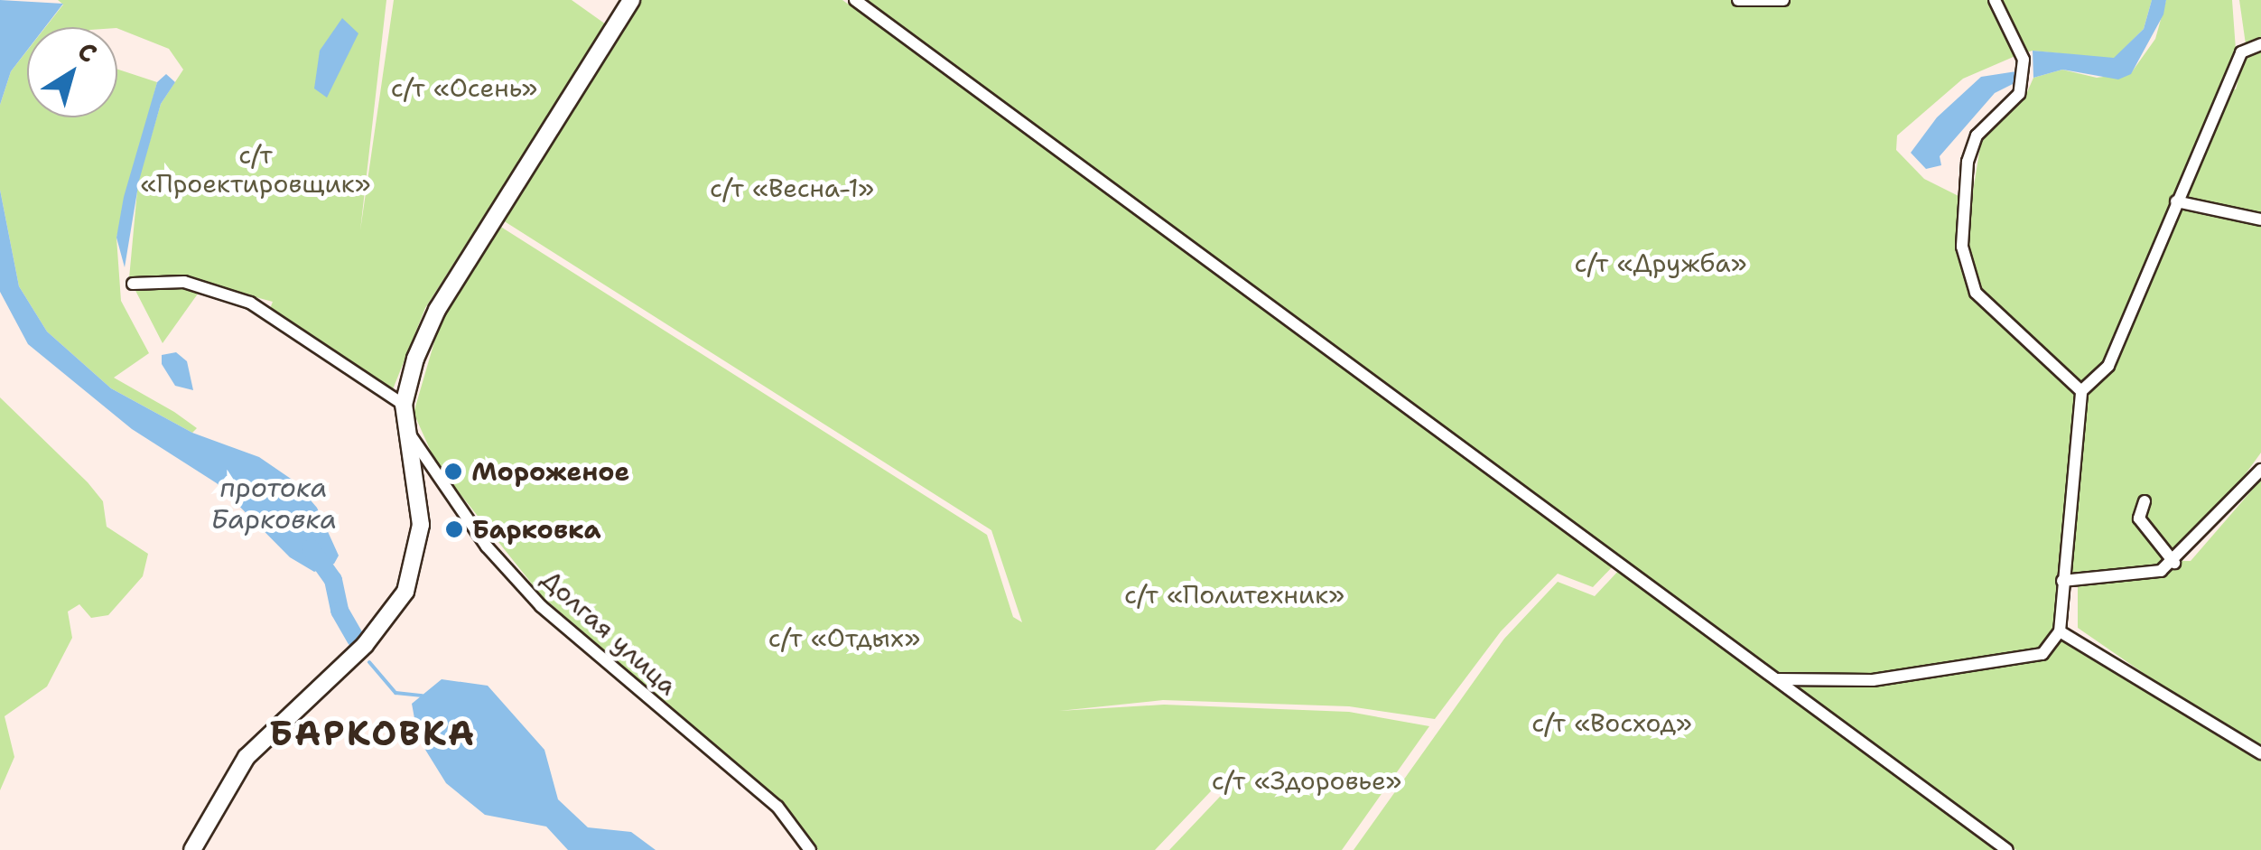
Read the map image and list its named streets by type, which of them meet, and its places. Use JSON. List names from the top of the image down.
{
  "streets": {
    "street": ["Долгая улица"]
  },
  "districts": ["БАРКОВКА"],
  "water": ["протока Барковка"],
  "parks": [
    "с/т «Осень»",
    "с/т «Проектировщик»",
    "с/т «Весна-1»",
    "с/т «Дружба»",
    "с/т «Политехник»",
    "с/т «Отдых»",
    "с/т «Восход»",
    "с/т «Здоровье»"
  ],
  "places": ["Мороженое", "Барковка"],
  "north": "top right"
}
